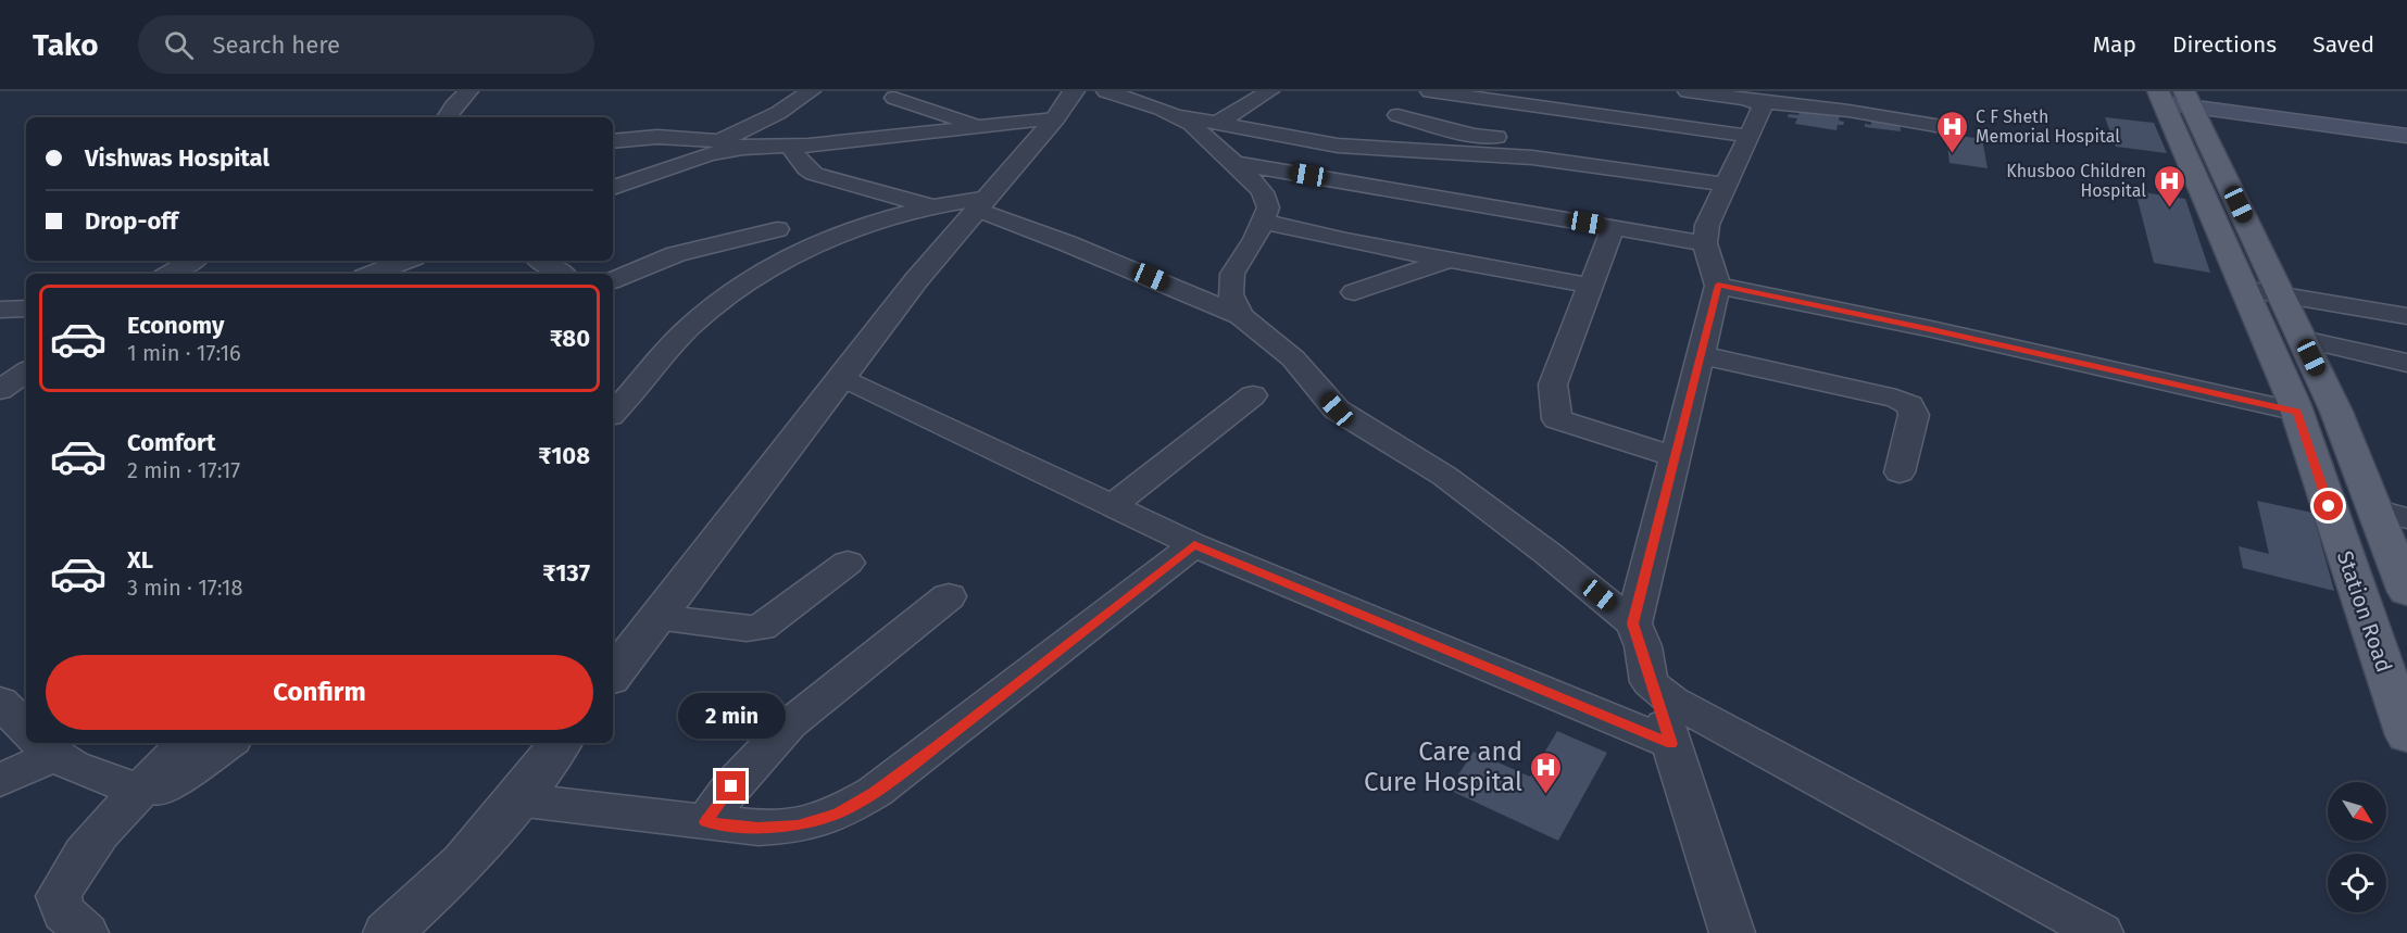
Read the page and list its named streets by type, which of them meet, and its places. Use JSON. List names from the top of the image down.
{
  "streets": {
    "main road": ["Station Road"]
  },
  "places": {
    "hospital": ["C F Sheth Memorial Hospital", "Khusboo Children Hospital", "Care and Cure Hospital"]
  },
  "north": "bottom right",
  "page": {
    "header": "Tako",
    "search": "Search here",
    "nav": ["Map", "Directions", "Saved"],
    "banner": ["Vishwas Hospital", "Drop-off"],
    "list": [
      {
        "name": "Economy",
        "note": "1 min · 17:16",
        "value": "₹80"
      },
      {
        "name": "Comfort",
        "note": "2 min · 17:17",
        "value": "₹108"
      },
      {
        "name": "XL",
        "note": "3 min · 17:18",
        "value": "₹137"
      }
    ],
    "buttons": "Confirm",
    "bubble": "2 min"
  }
}
